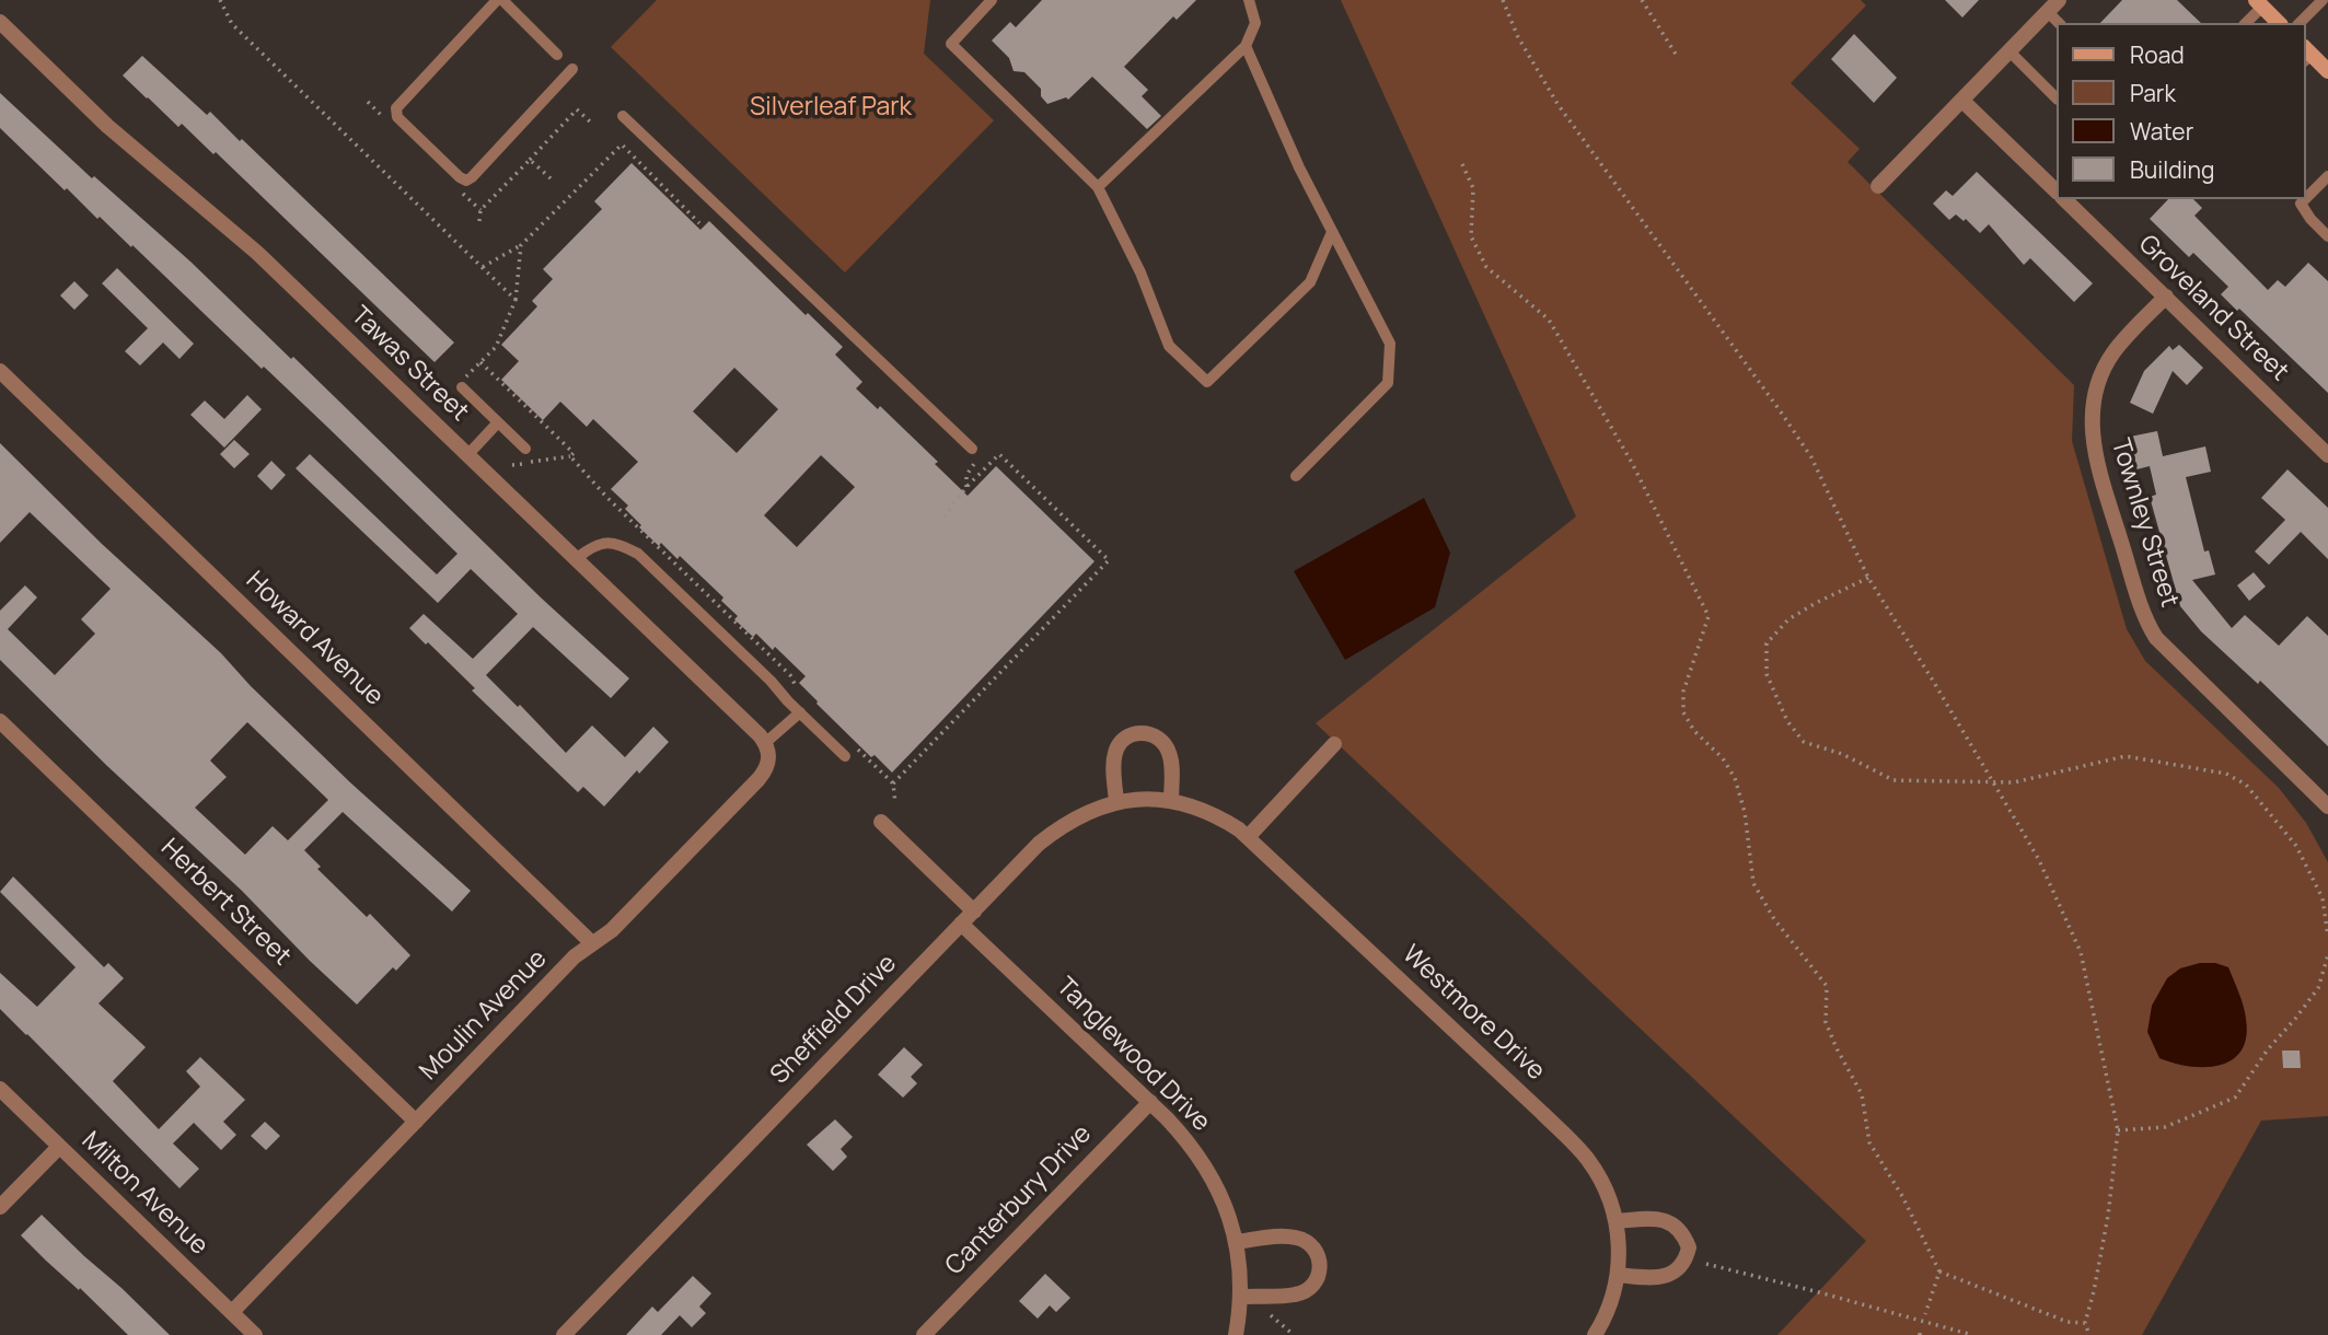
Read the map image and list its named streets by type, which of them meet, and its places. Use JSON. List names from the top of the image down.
{
  "streets": {
    "street": [
      "Groveland Street",
      "Tawas Street",
      "Townley Street",
      "Howard Avenue",
      "Herbert Street",
      "Westmore Drive",
      "Moulin Avenue",
      "Sheffield Drive",
      "Tanglewood Drive",
      "Milton Avenue",
      "Canterbury Drive"
    ]
  },
  "crossings": [
    ["Groveland Street", "Townley Street"],
    ["Tawas Street", "Moulin Avenue"],
    ["Howard Avenue", "Moulin Avenue"],
    ["Herbert Street", "Moulin Avenue"],
    ["Westmore Drive", "Sheffield Drive"],
    ["Moulin Avenue", "Milton Avenue"],
    ["Sheffield Drive", "Tanglewood Drive"],
    ["Tanglewood Drive", "Canterbury Drive"]
  ],
  "parks": ["Silverleaf Park"],
  "legend": [
    "Road",
    "Park",
    "Water",
    "Building"
  ]
}
